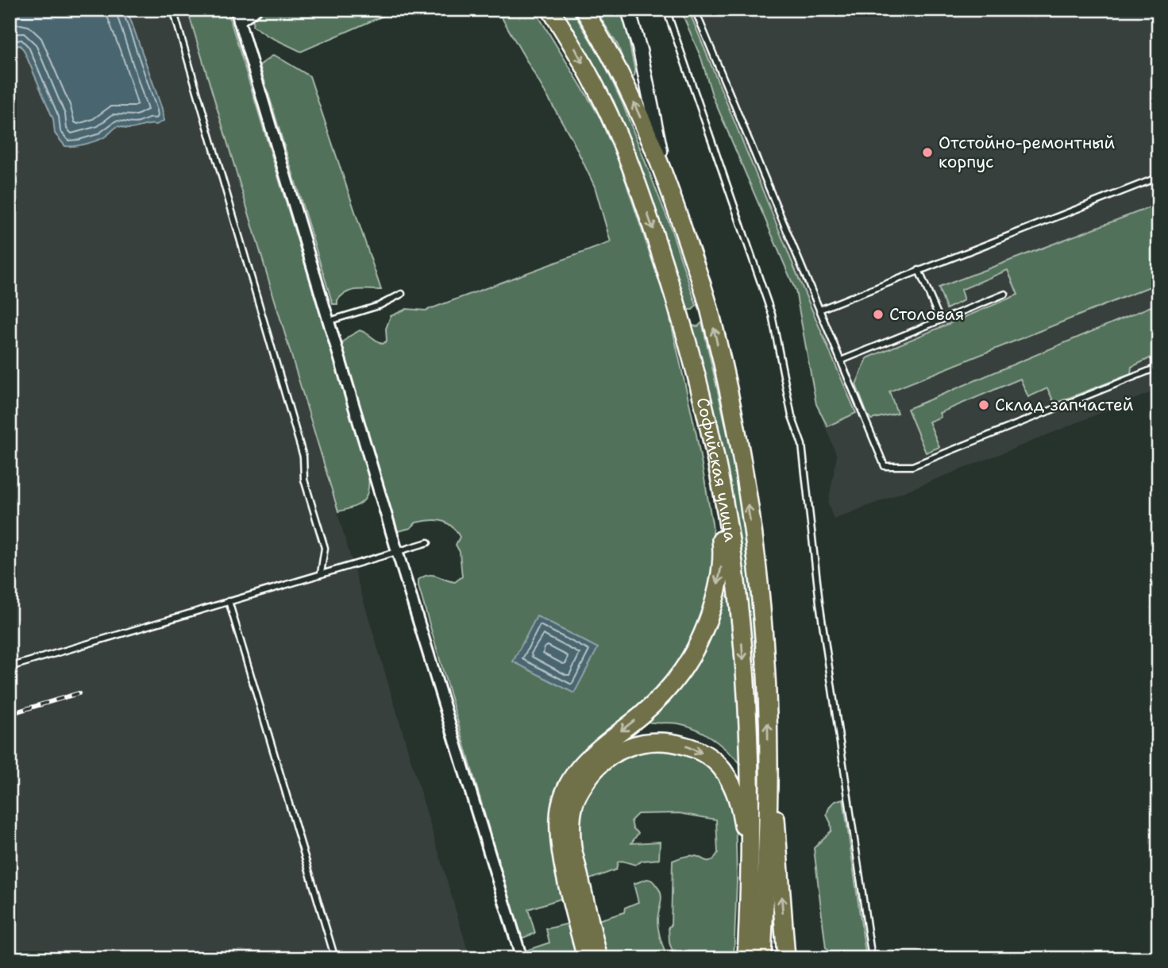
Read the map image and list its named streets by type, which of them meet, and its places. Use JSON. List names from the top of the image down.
{
  "streets": {
    "main road": ["Софийская улица"]
  },
  "places": ["Отстойно-ремонтный корпус", "Столовая", "Склад запчастей"]
}
